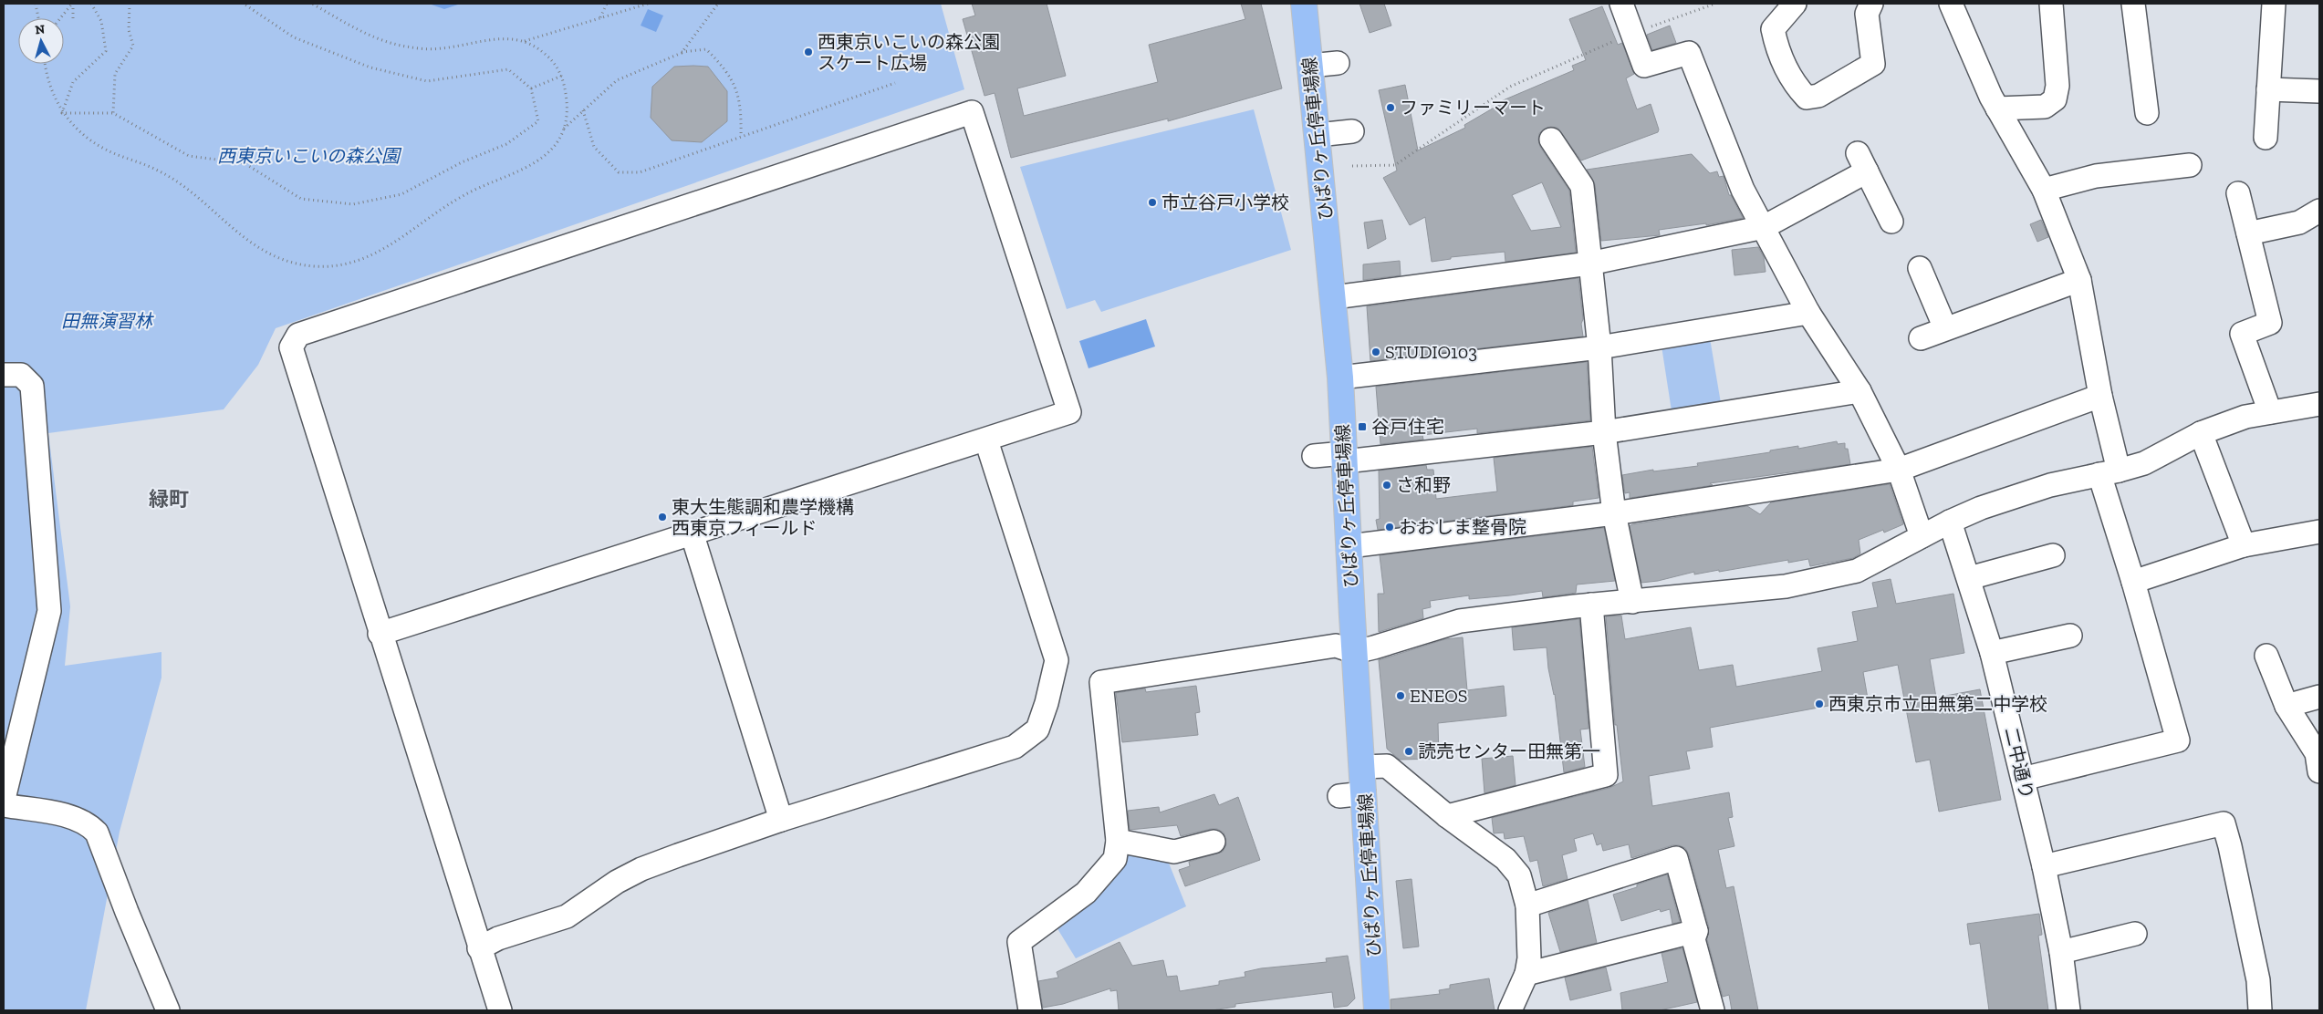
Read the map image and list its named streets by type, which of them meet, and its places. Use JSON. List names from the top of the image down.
{
  "streets": {
    "main road": ["ひばりヶ丘停車場線"],
    "street": ["二中通り"]
  },
  "districts": ["緑町"],
  "parks": ["西東京いこいの森公園", "田無演習林"],
  "places": {
    "other": [
      "西東京いこいの森公園 スケート広場",
      "ファミリーマート",
      "市立谷戸小学校",
      "STUDIO103",
      "さ和野",
      "東大生態調和農学機構 西東京フィールド",
      "おおしま整骨院",
      "ENEOS",
      "西東京市立田無第二中学校",
      "読売センター田無第一"
    ],
    "transit": ["谷戸住宅"]
  },
  "north": "top"
}
